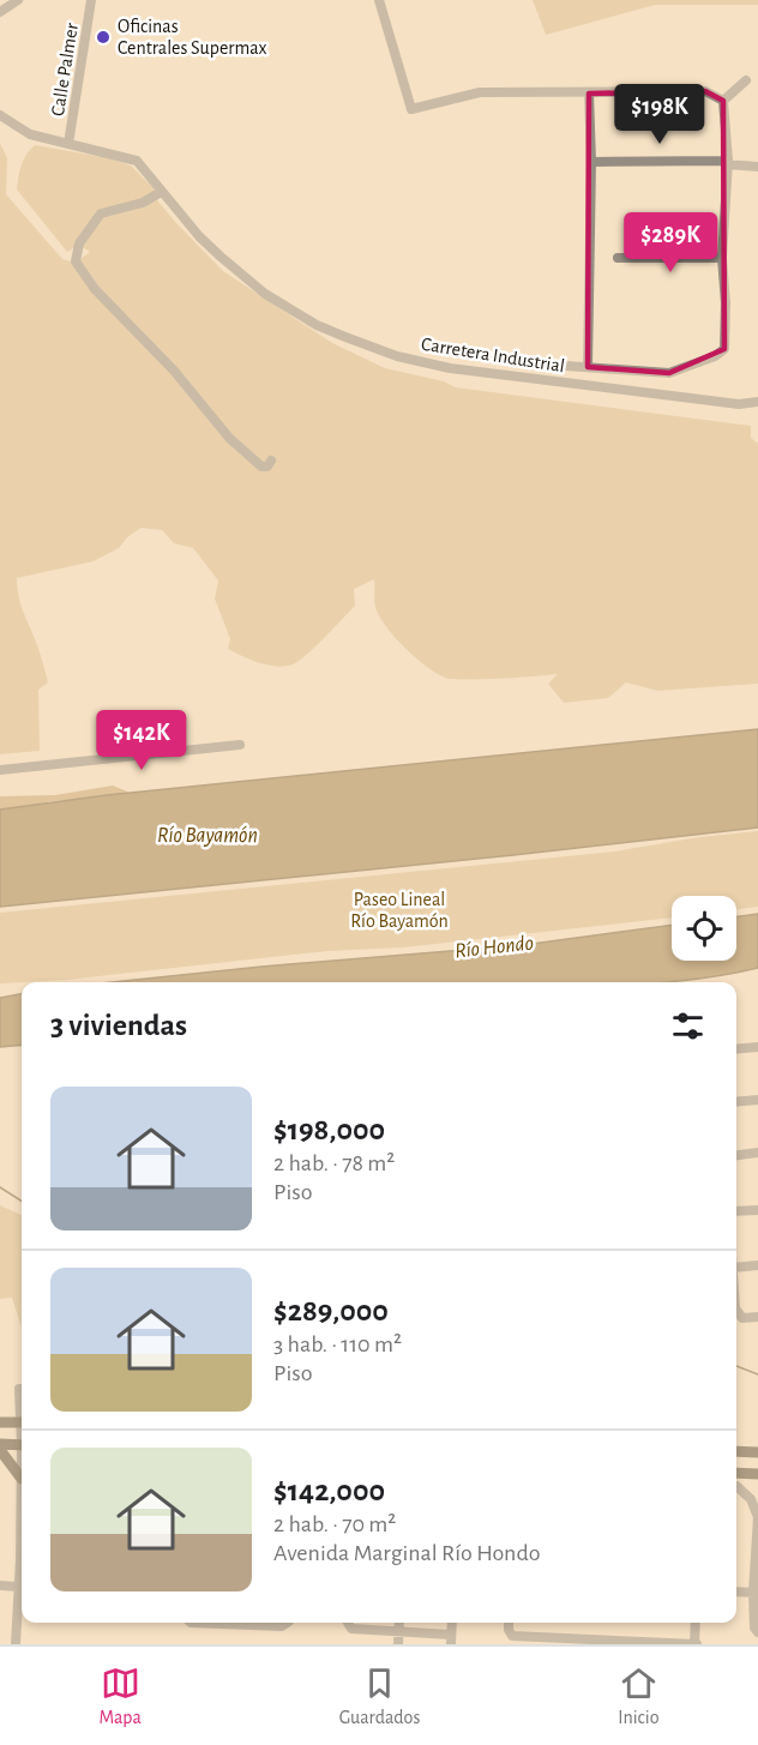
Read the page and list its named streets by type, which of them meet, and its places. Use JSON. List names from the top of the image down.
{
  "streets": {
    "street": ["Calle Palmer", "Carretera Industrial"]
  },
  "crossings": [
    ["Calle Palmer", "Carretera Industrial"]
  ],
  "water": ["Río Bayamón", "Río Hondo"],
  "parks": ["Paseo Lineal Río Bayamón"],
  "places": ["Oficinas Centrales Supermax"],
  "page": {
    "price": ["$198K", "$289K", "$142K"],
    "heading": "3 viviendas",
    "list": [
      {
        "name": "$198,000",
        "note": "2 hab. · 78 m² · Piso"
      },
      {
        "name": "$289,000",
        "note": "3 hab. · 110 m² · Piso"
      },
      {
        "name": "$142,000",
        "note": "2 hab. · 70 m² · Avenida Marginal Río Hondo"
      }
    ],
    "tabs": ["Mapa", "Guardados", "Inicio"]
  }
}
